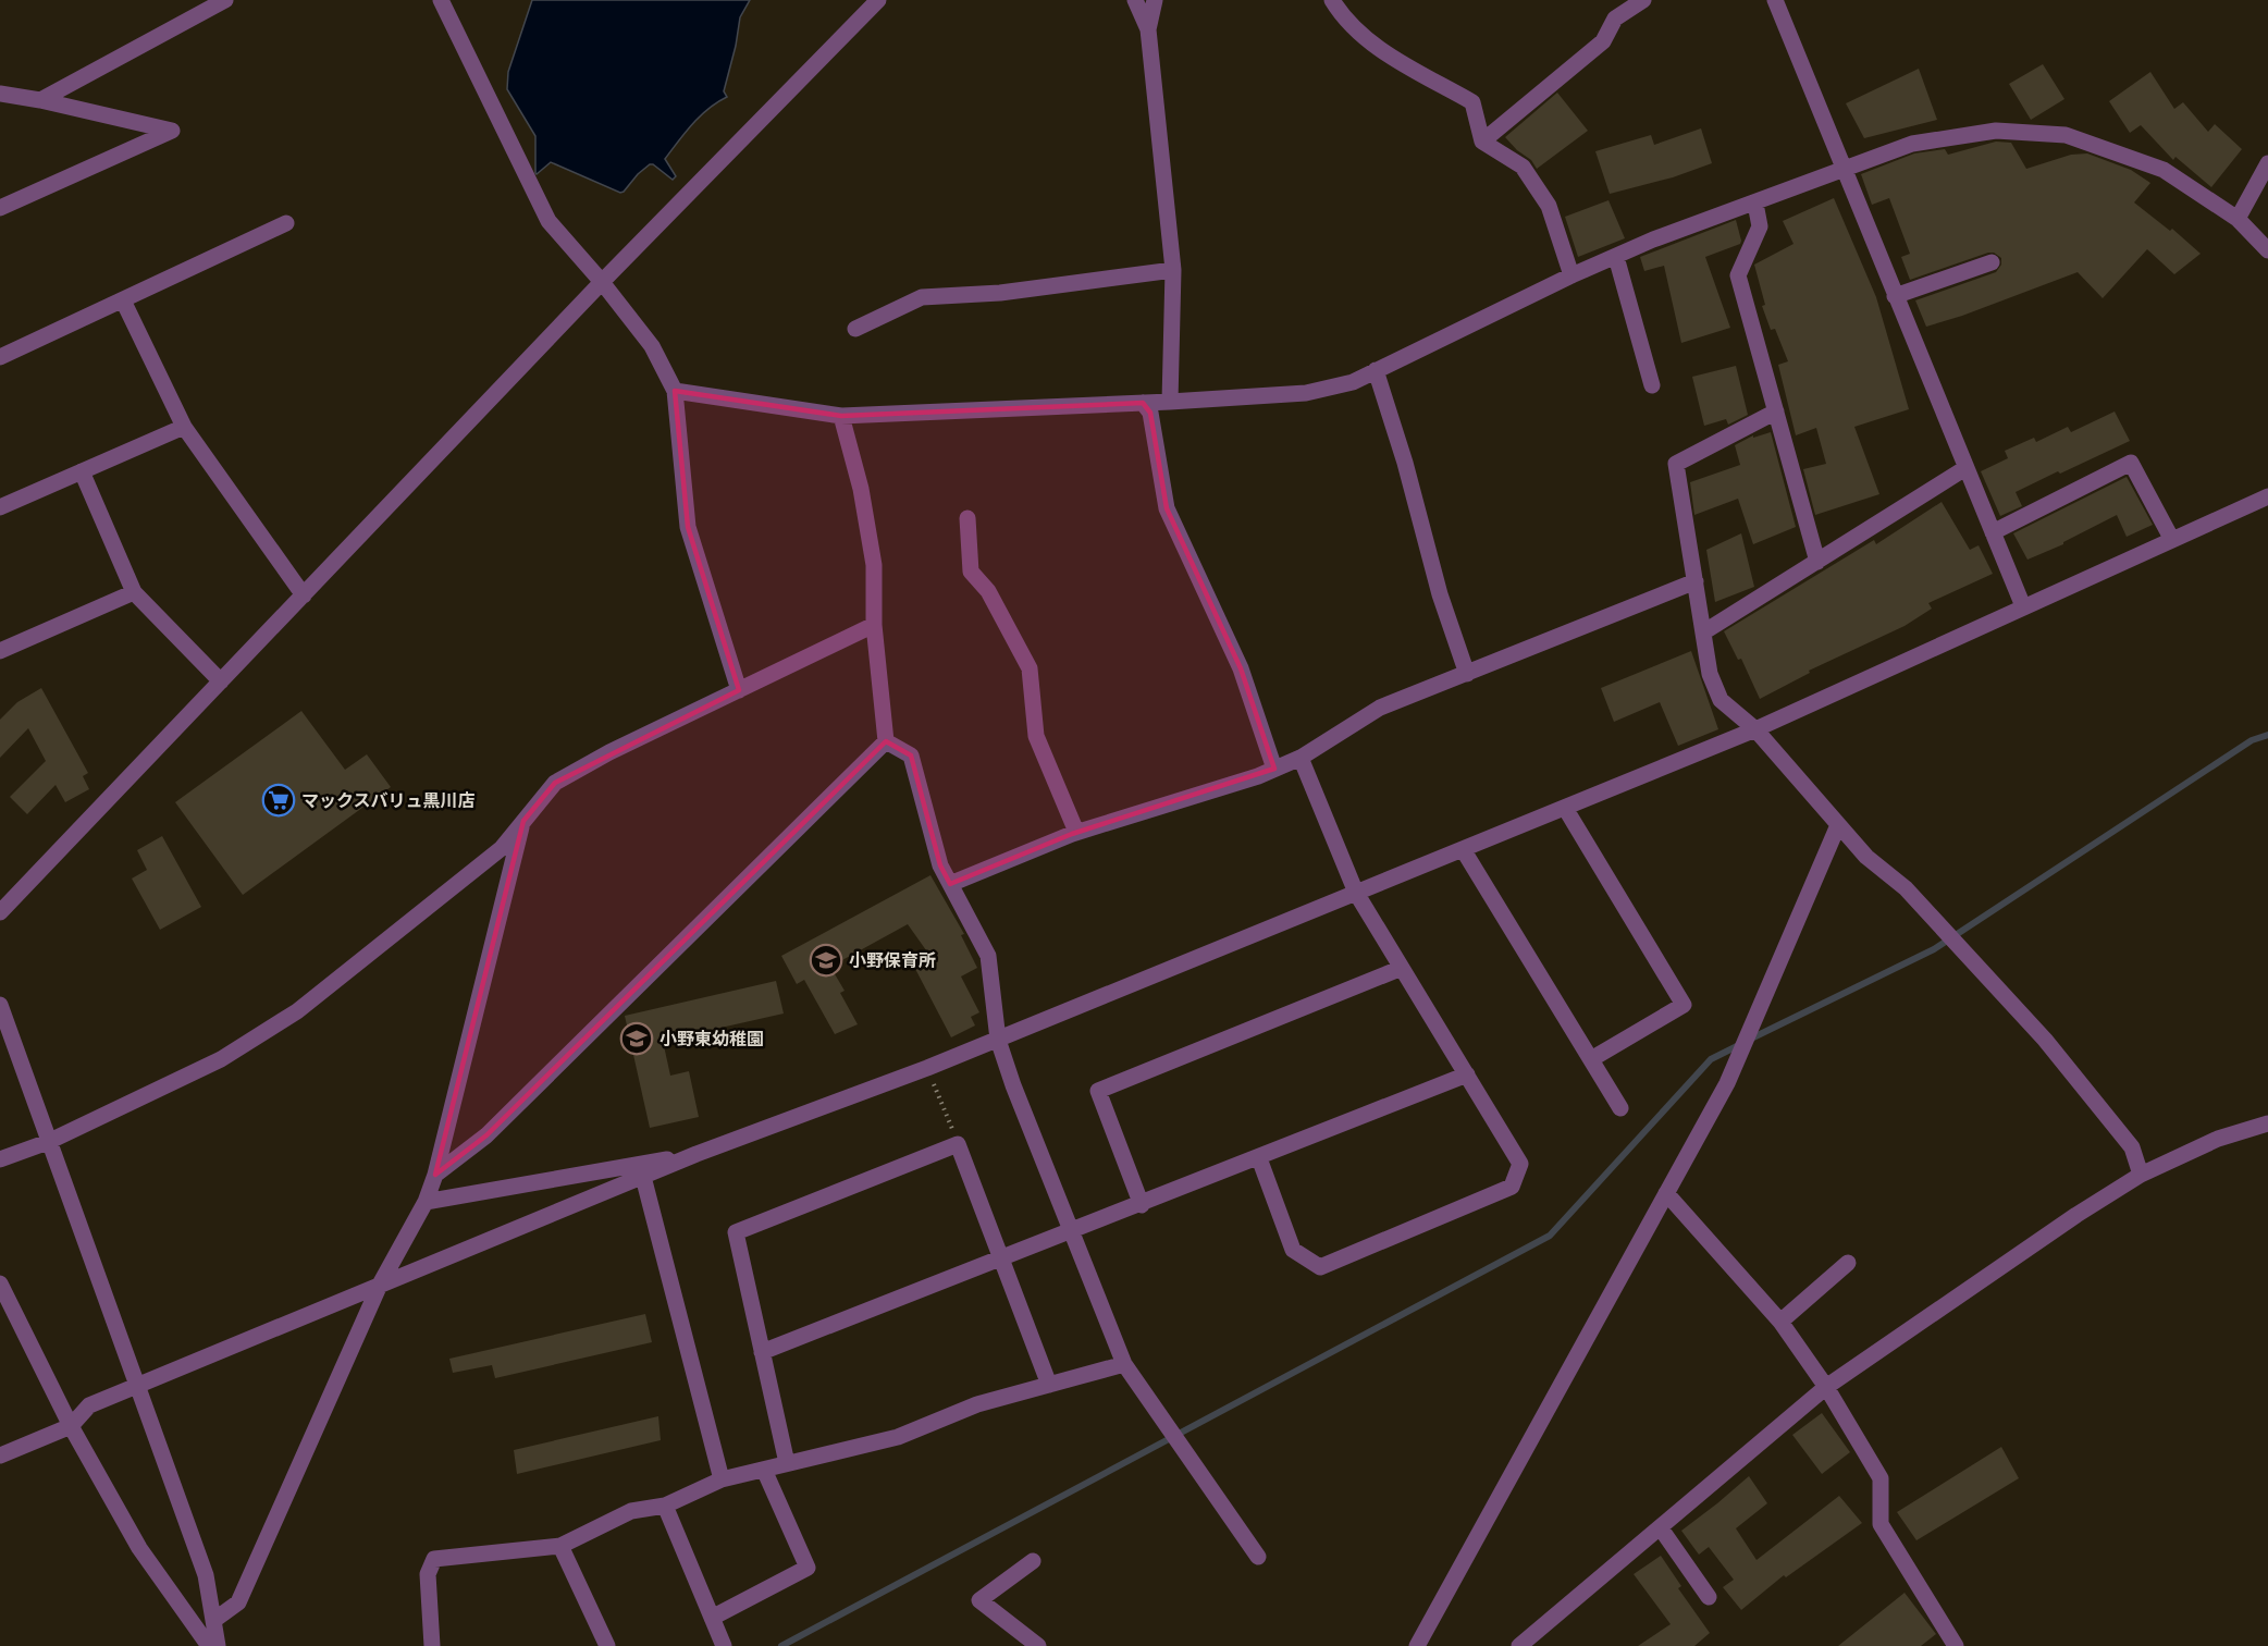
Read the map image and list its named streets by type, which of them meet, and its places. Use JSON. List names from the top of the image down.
{
  "places": {
    "supermarket": ["マックスバリュ黒川店"],
    "school or university": ["小野保育所", "小野東幼稚園"]
  }
}
